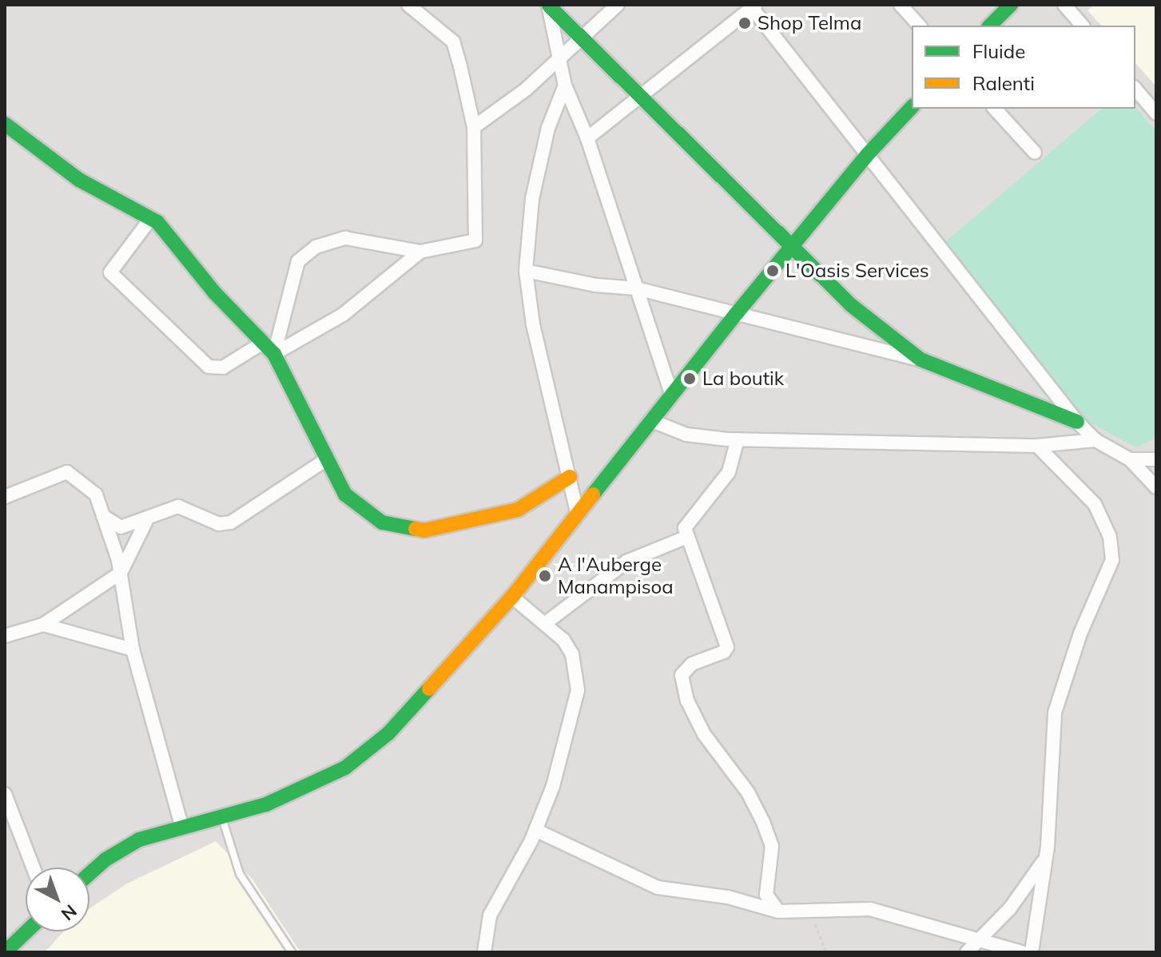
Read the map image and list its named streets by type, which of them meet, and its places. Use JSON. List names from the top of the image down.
{
  "places": [
    "Shop Telma",
    "L'Oasis Services",
    "La boutik",
    "A l'Auberge Manampisoa"
  ],
  "legend": ["Fluide", "Ralenti"],
  "north": "bottom right"
}
